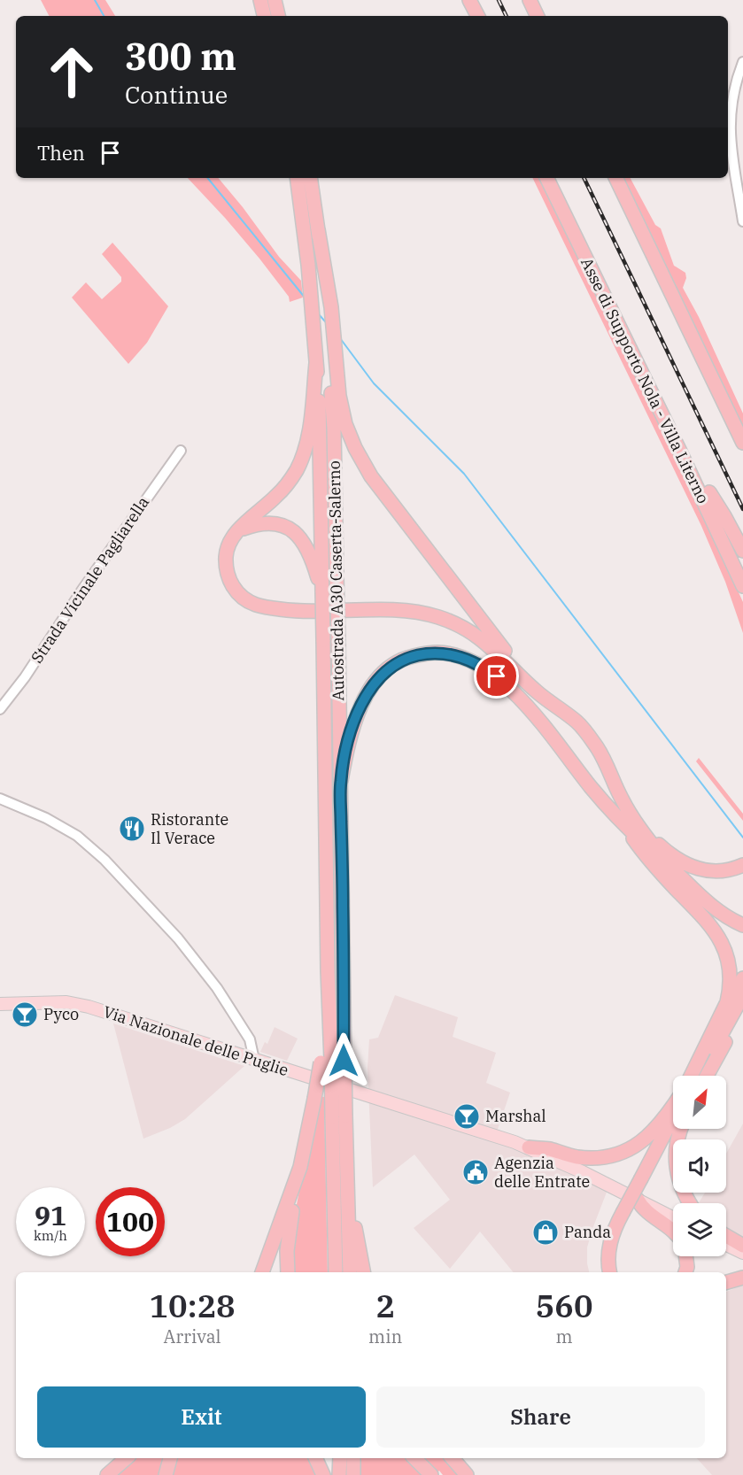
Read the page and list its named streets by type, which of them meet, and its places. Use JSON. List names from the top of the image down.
{
  "streets": {
    "highway": ["Asse di Supporto Nola - Villa Literno", "Autostrada A30 Caserta-Salerno"],
    "main road": ["Via Nazionale delle Puglie"],
    "street": ["Strada Vicinale Pagliarella"]
  },
  "places": {
    "restaurant": ["Ristorante Il Verace"],
    "bar": ["Pyco", "Marshal"],
    "public building": ["Agenzia delle Entrate"],
    "shop": ["Panda"]
  },
  "north": "top right",
  "page": {
    "turn": ["300 m", "Continue"],
    "then": "Then",
    "speed": "91 km/h",
    "limit": "100",
    "eta": [
      "10:28",
      "Arrival",
      "2",
      "min",
      "560",
      "m"
    ],
    "buttons": ["Exit", "Share"]
  }
}
